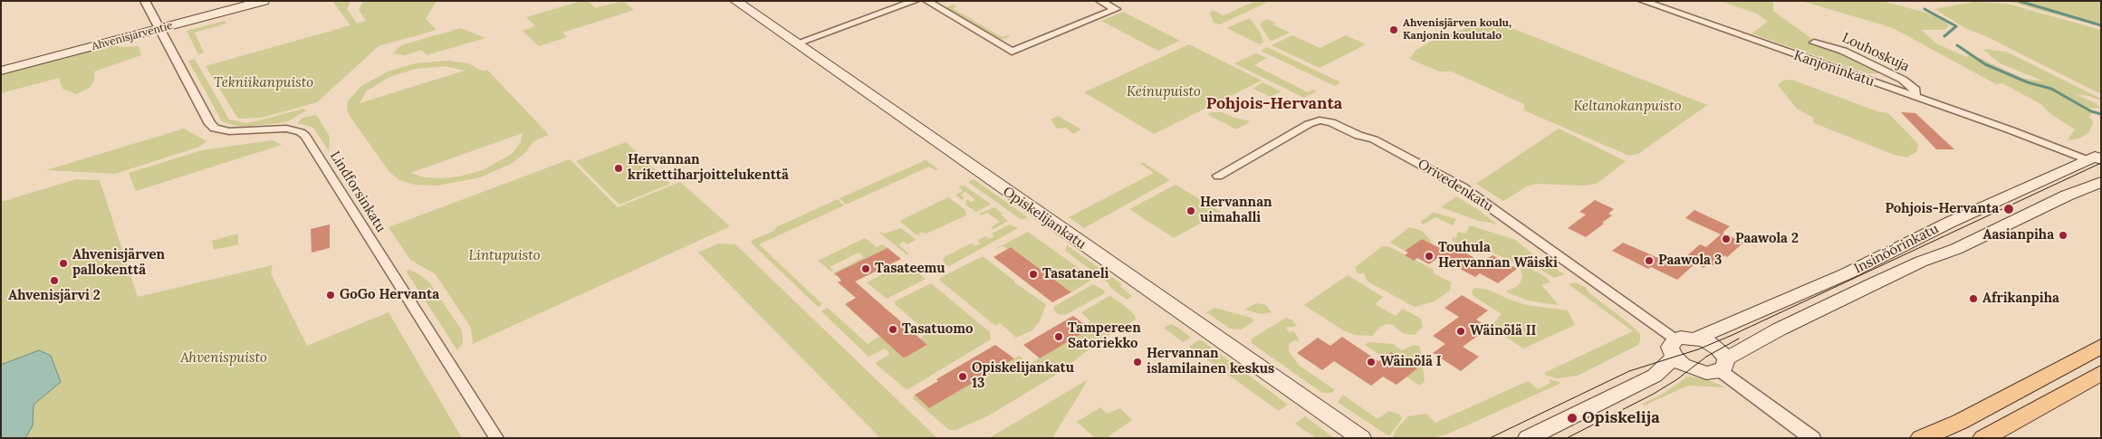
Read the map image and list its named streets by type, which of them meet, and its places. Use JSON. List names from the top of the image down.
{
  "streets": {
    "main road": ["Ahvenisjärventie", "Opiskelijankatu", "Insinöörinkatu"],
    "street": [
      "Louhoskuja",
      "Kanjoninkatu",
      "Orivedenkatu",
      "Lindforsinkatu"
    ]
  },
  "crossings": [
    ["Ahvenisjärventie", "Lindforsinkatu"],
    ["Louhoskuja", "Kanjoninkatu"],
    ["Kanjoninkatu", "Insinöörinkatu"]
  ],
  "districts": ["Pohjois-Hervanta"],
  "parks": [
    "Tekniikanpuisto",
    "Keinupuisto",
    "Keltanokanpuisto",
    "Lintupuisto",
    "Ahvenispuisto"
  ],
  "places": [
    "Ahvenisjärven koulu, Kanjonin koulutalo",
    "Hervannan krikettiharjoittelukenttä",
    "Pohjois-Hervanta",
    "Hervannan uimahalli",
    "Aasianpiha",
    "Paawola 2",
    "Touhula Hervannan Wäiski",
    "Paawola 3",
    "Ahvenisjärven pallokenttä",
    "Tasateemu",
    "Tasataneli",
    "Ahvenisjärvi 2",
    "GoGo Hervanta",
    "Afrikanpiha",
    "Tasatuomo",
    "Wäinölä II",
    "Tampereen Satoriekko",
    "Hervannan islamilainen keskus",
    "Wäinölä I",
    "Opiskelijankatu 13",
    "Opiskelija"
  ]
}
